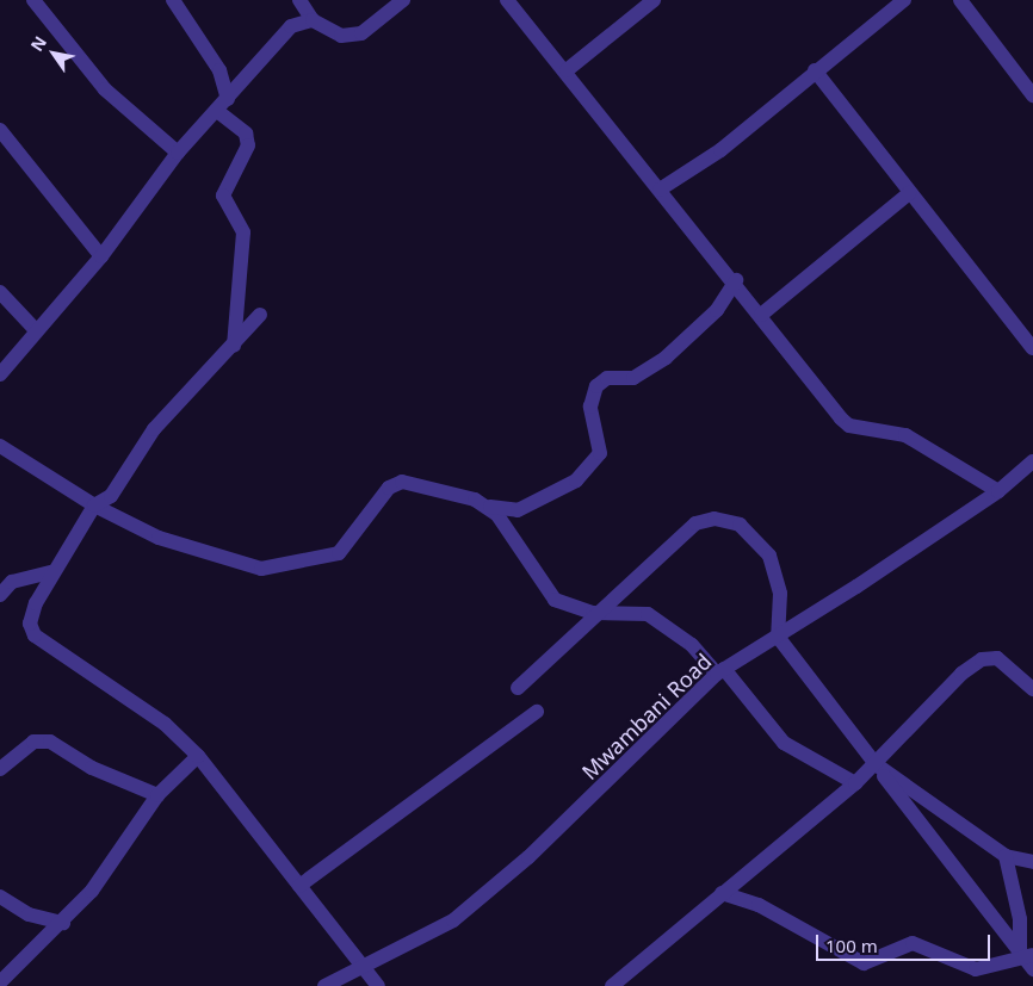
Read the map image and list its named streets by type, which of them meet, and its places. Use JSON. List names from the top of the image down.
{
  "streets": {
    "street": ["Mwambani Road"]
  },
  "scale_bar": "100 m",
  "north": "top left"
}
